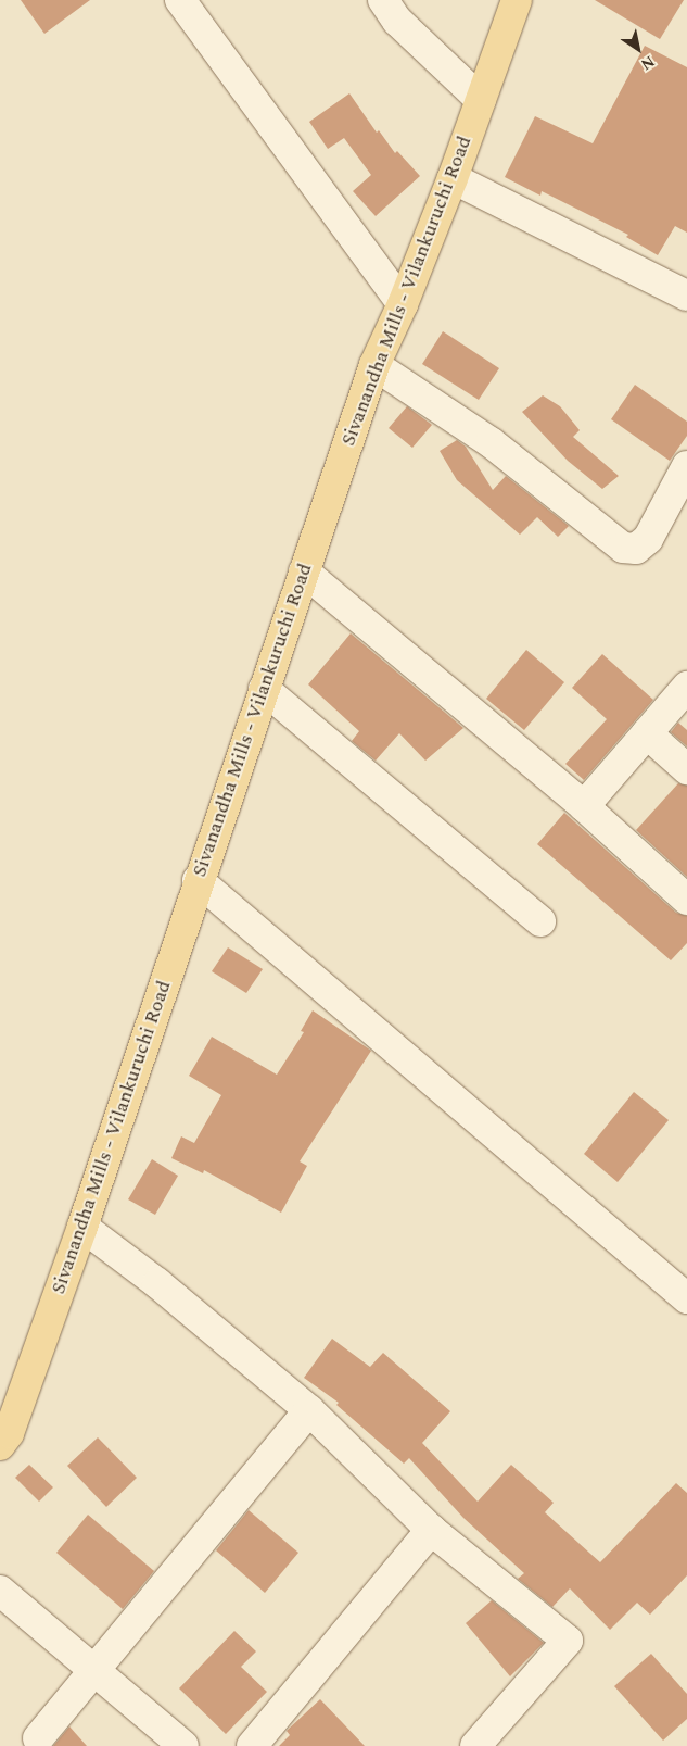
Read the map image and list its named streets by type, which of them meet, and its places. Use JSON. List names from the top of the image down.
{
  "streets": {
    "main road": ["Sivanandha Mills - Vilankuruchi Road"]
  },
  "north": "bottom right"
}
